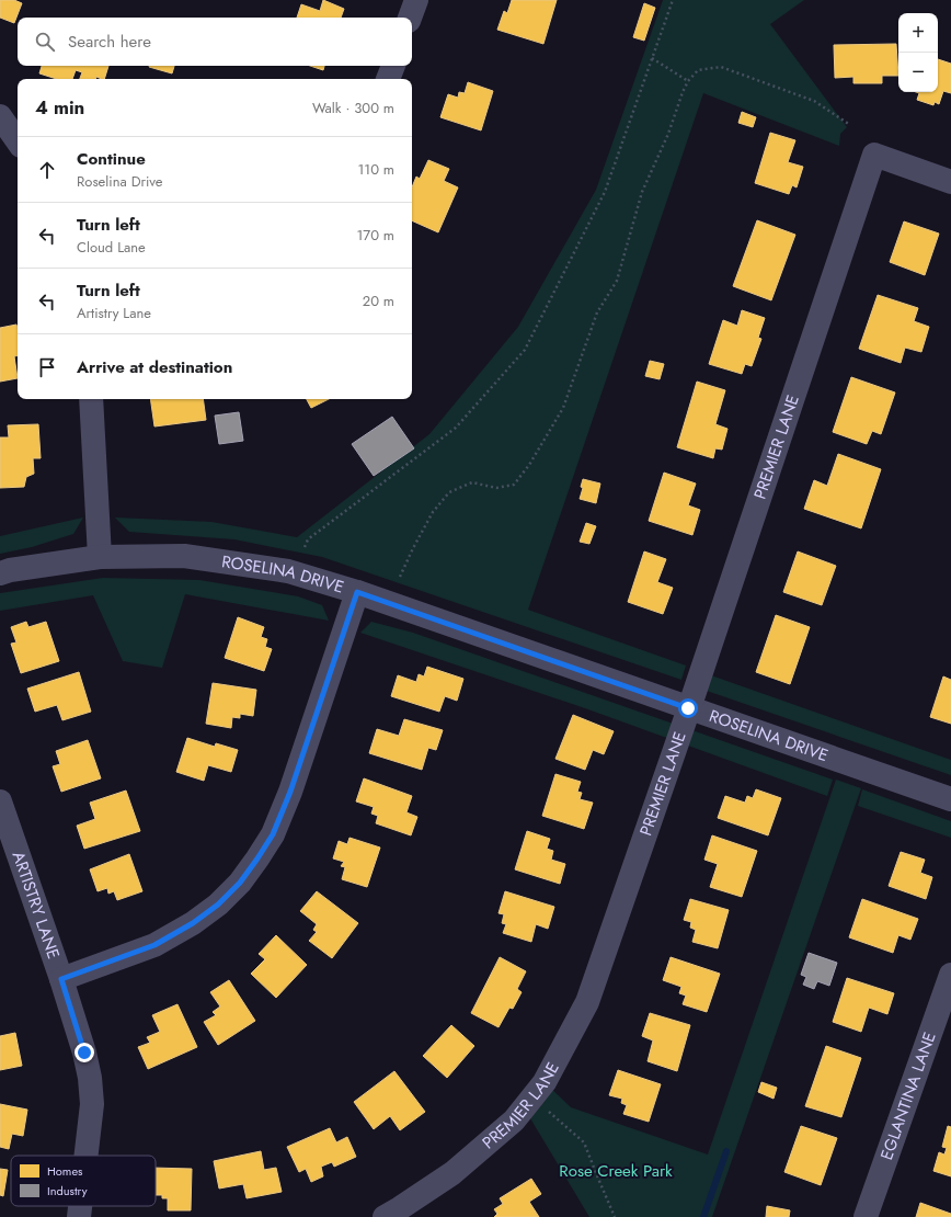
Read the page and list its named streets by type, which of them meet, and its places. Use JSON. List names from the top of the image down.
{
  "streets": {
    "street": [
      "PREMIER LANE",
      "ROSELINA DRIVE",
      "ARTISTRY LANE",
      "EGLANTINA LANE"
    ]
  },
  "crossings": [
    ["PREMIER LANE", "ROSELINA DRIVE"]
  ],
  "parks": ["Rose Creek Park"],
  "legend": ["Homes", "Industry"],
  "page": {
    "map_buttons": ["+", "−"],
    "search": "Search here",
    "heading": ["4 min", "Walk · 300 m"],
    "list": [
      ["Continue", "Roselina Drive", "110 m"],
      ["Turn left", "Cloud Lane", "170 m"],
      ["Turn left", "Artistry Lane", "20 m"],
      "Arrive at destination"
    ]
  }
}
